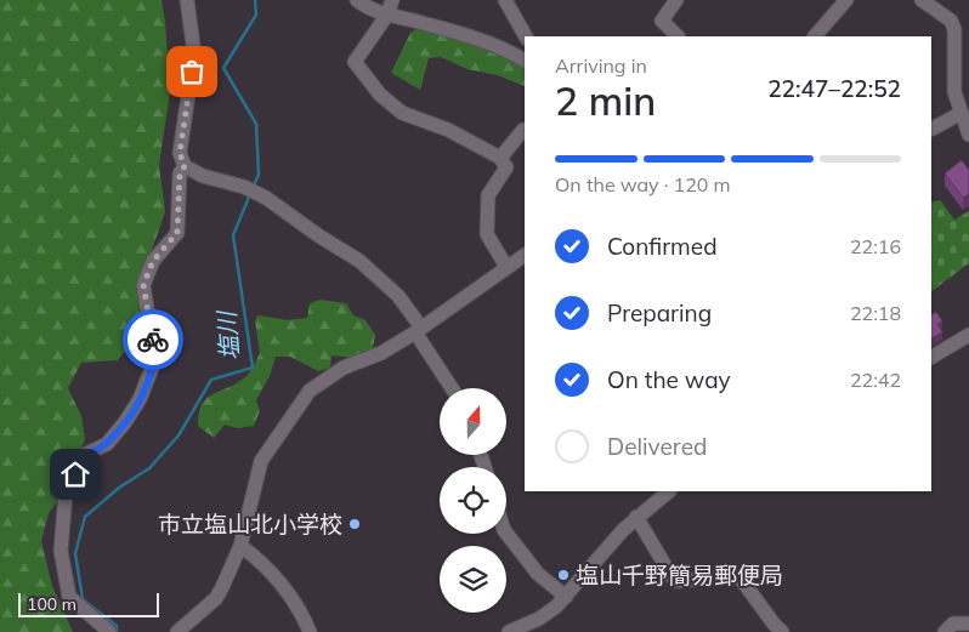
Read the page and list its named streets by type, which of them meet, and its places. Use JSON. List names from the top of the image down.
{
  "water": ["塩川"],
  "places": ["市立塩山北小学校", "塩山千野簡易郵便局"],
  "scale_bar": "100 m",
  "north": "top",
  "page": {
    "heading": ["2 min", "Arriving in", "22:47–22:52"],
    "bar": "On the way · 120 m",
    "list": [
      ["Confirmed", "22:16"],
      ["Preparing", "22:18"],
      ["On the way", "22:42"],
      "Delivered"
    ],
    "scale": "100 m"
  }
}
